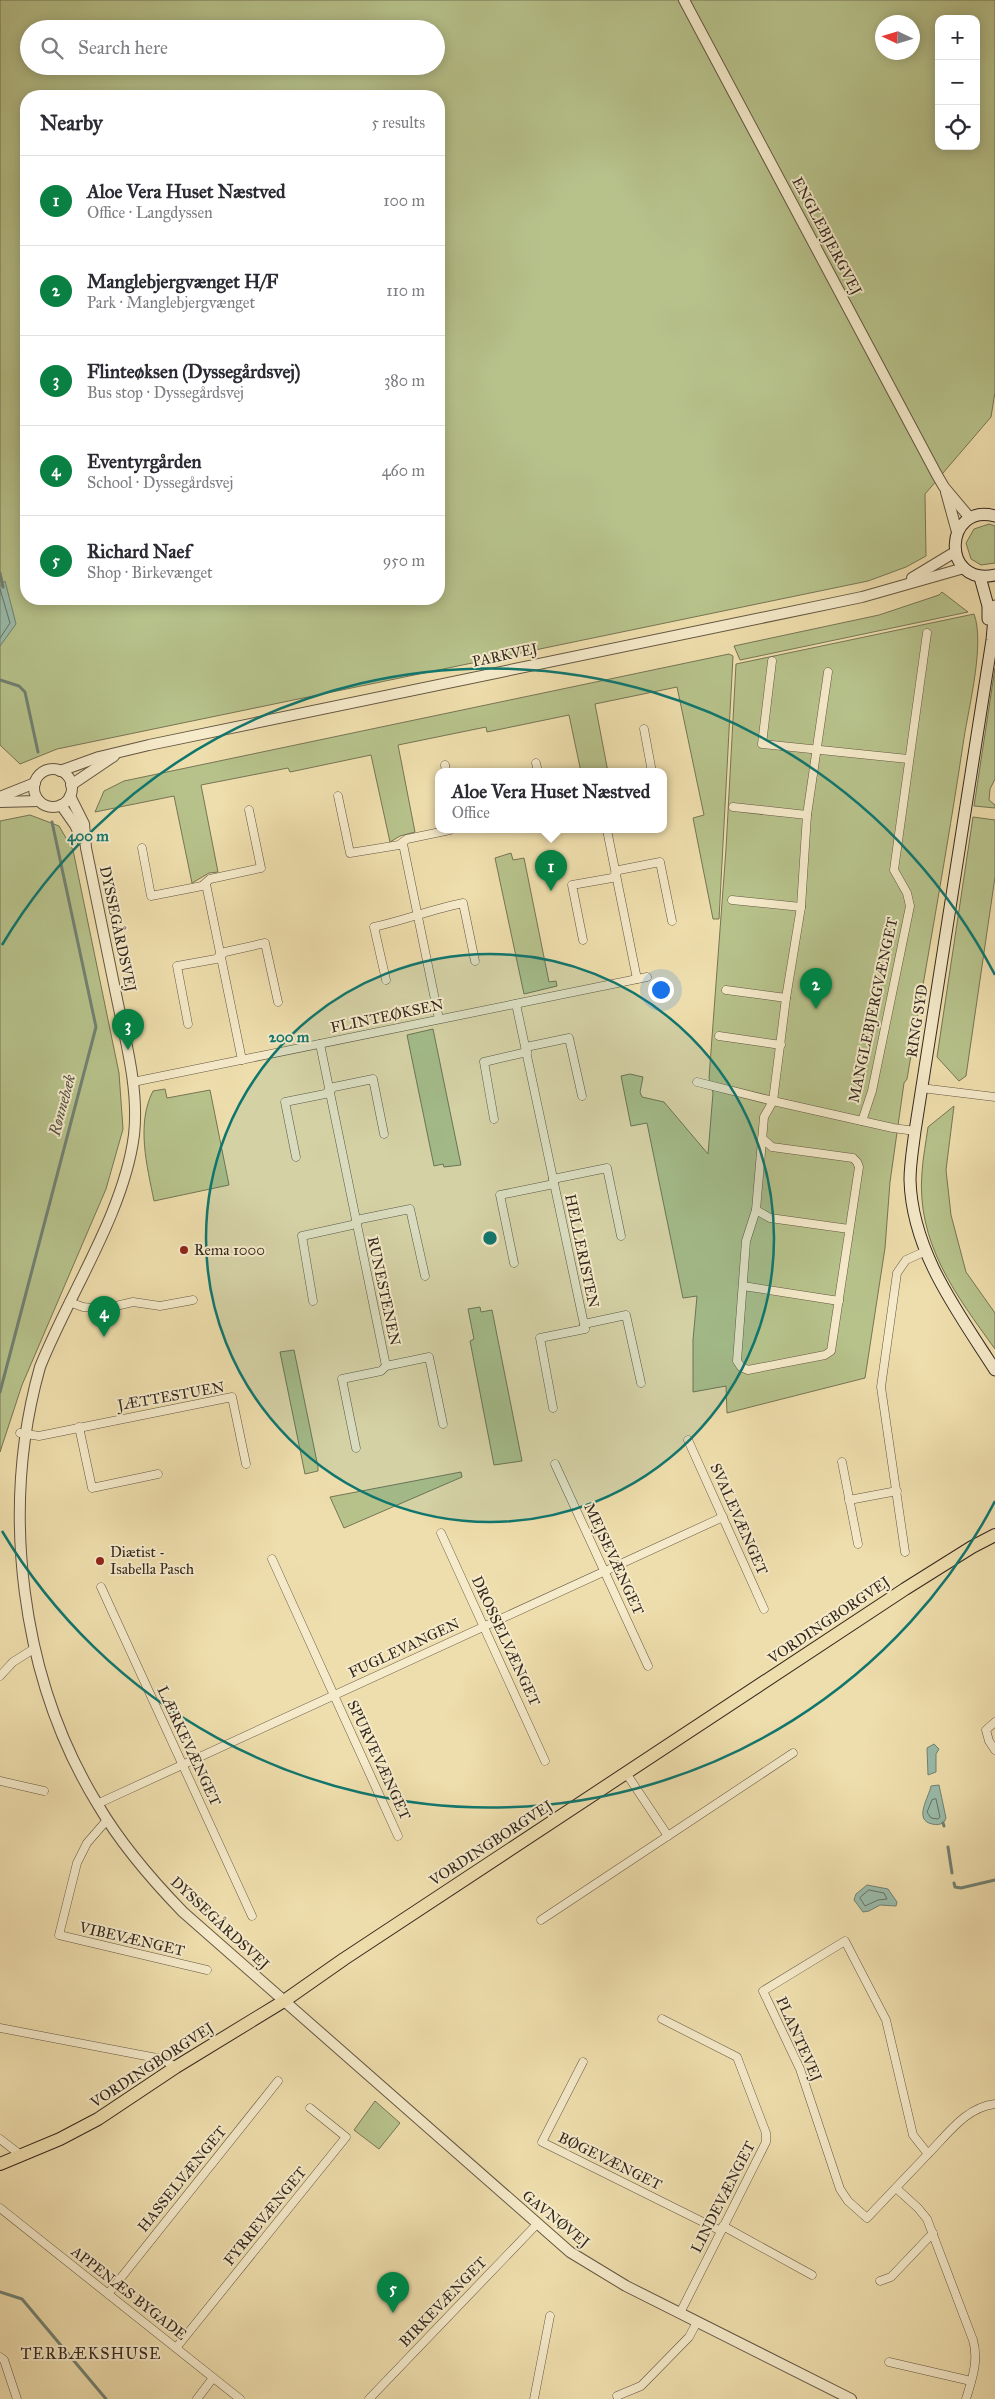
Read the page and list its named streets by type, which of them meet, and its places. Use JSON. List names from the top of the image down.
{
  "streets": {
    "main road": ["RING SYD", "VORDINGBORGVEJ"],
    "street": [
      "ENGLEBJERGVEJ",
      "PARKVEJ",
      "DYSSEGÅRDSVEJ",
      "MANGLEBJERGVÆNGET",
      "FLINTEØKSEN",
      "HELLERISTEN",
      "RUNESTENEN",
      "JÆTTESTUEN",
      "SVALEVÆNGET",
      "MEJSEVÆNGET",
      "DROSSELVÆNGET",
      "FUGLEVANGEN",
      "LÆRKEVÆNGET",
      "SPURVEVÆNGET",
      "VIBEVÆNGET",
      "PLANTEVEJ",
      "BØGEVÆNGET",
      "HASSELVÆNGET",
      "LINDEVÆNGET",
      "FYRREVÆNGET",
      "GAVNØVEJ",
      "APPENÆS BYGADE",
      "BIRKEVÆNGET"
    ]
  },
  "crossings": [
    ["PARKVEJ", "DYSSEGÅRDSVEJ"],
    ["DYSSEGÅRDSVEJ", "FLINTEØKSEN"],
    ["DYSSEGÅRDSVEJ", "JÆTTESTUEN"],
    ["DYSSEGÅRDSVEJ", "VORDINGBORGVEJ"],
    ["DYSSEGÅRDSVEJ", "FUGLEVANGEN"],
    ["DYSSEGÅRDSVEJ", "VIBEVÆNGET"],
    ["DYSSEGÅRDSVEJ", "GAVNØVEJ"],
    ["MANGLEBJERGVÆNGET", "RING SYD"],
    ["FLINTEØKSEN", "HELLERISTEN"],
    ["FLINTEØKSEN", "RUNESTENEN"],
    ["SVALEVÆNGET", "FUGLEVANGEN"],
    ["MEJSEVÆNGET", "FUGLEVANGEN"],
    ["VORDINGBORGVEJ", "GAVNØVEJ"],
    ["DROSSELVÆNGET", "FUGLEVANGEN"],
    ["FUGLEVANGEN", "LÆRKEVÆNGET"],
    ["FUGLEVANGEN", "SPURVEVÆNGET"],
    ["BØGEVÆNGET", "LINDEVÆNGET"],
    ["HASSELVÆNGET", "APPENÆS BYGADE"],
    ["LINDEVÆNGET", "GAVNØVEJ"],
    ["FYRREVÆNGET", "APPENÆS BYGADE"],
    ["GAVNØVEJ", "BIRKEVÆNGET"]
  ],
  "districts": ["TERBÆKSHUSE"],
  "water": ["Rønnebæk"],
  "places": ["Rema 1000", "Diætist - Isabella Pasch"],
  "north": "left",
  "page": {
    "map_buttons": ["+", "−"],
    "search": "Search here",
    "heading": ["Nearby", "5 results"],
    "list": [
      {
        "mark": "1",
        "name": "Aloe Vera Huset Næstved",
        "note": "Office · Langdyssen",
        "value": "100 m"
      },
      {
        "mark": "2",
        "name": "Manglebjergvænget H/F",
        "note": "Park · Manglebjergvænget",
        "value": "110 m"
      },
      {
        "mark": "3",
        "name": "Flinteøksen (Dyssegårdsvej)",
        "note": "Bus stop · Dyssegårdsvej",
        "value": "380 m"
      },
      {
        "mark": "4",
        "name": "Eventyrgården",
        "note": "School · Dyssegårdsvej",
        "value": "460 m"
      },
      {
        "mark": "5",
        "name": "Richard Naef",
        "note": "Shop · Birkevænget",
        "value": "950 m"
      }
    ],
    "popup": ["Aloe Vera Huset Næstved", "Office"],
    "pins": [
      "1",
      "2",
      "3",
      "4",
      "5"
    ]
  },
  "rings": ["400 m", "200 m"]
}
